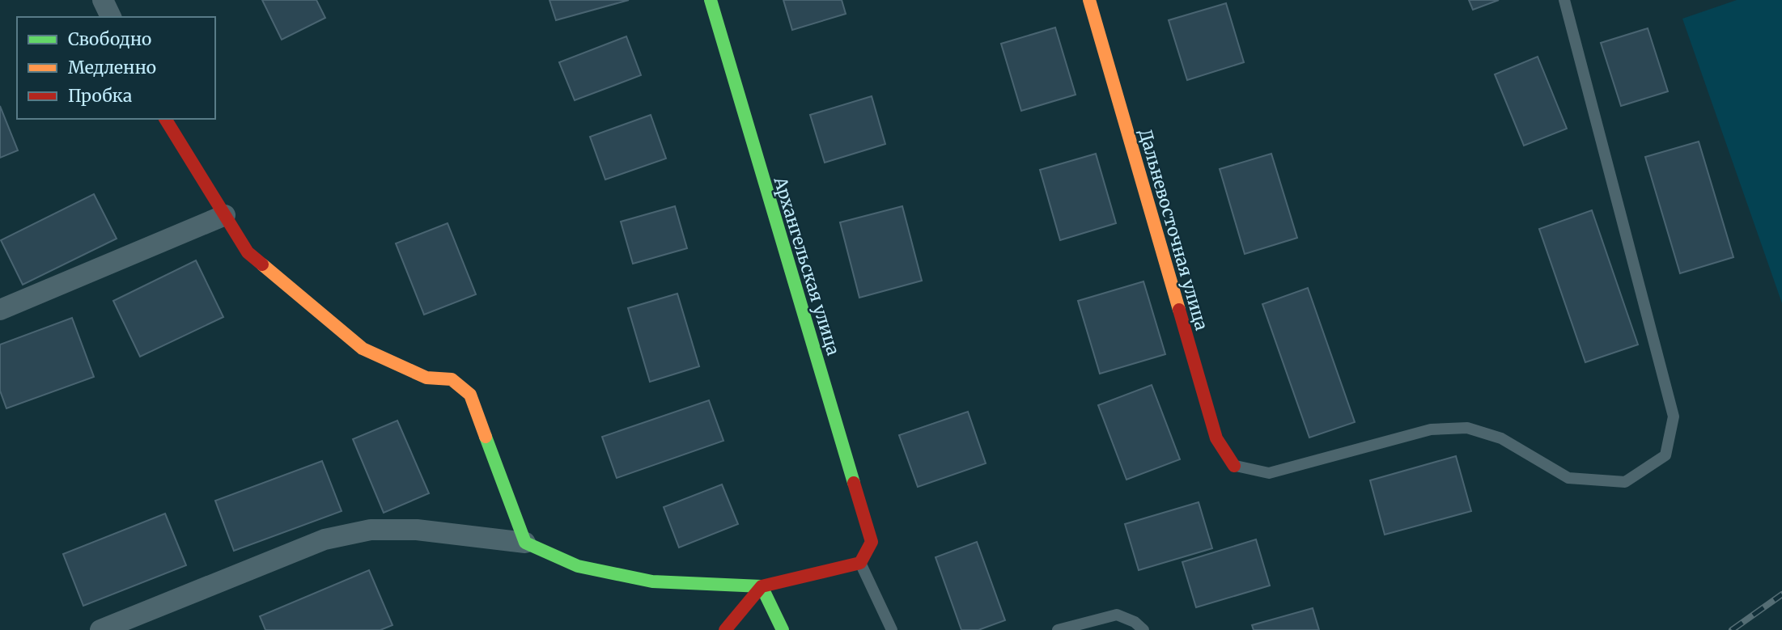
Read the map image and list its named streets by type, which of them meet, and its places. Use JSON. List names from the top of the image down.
{
  "streets": {
    "street": ["Дальневосточная улица", "Архангельская улица"]
  },
  "legend": ["Свободно", "Медленно", "Пробка"]
}
